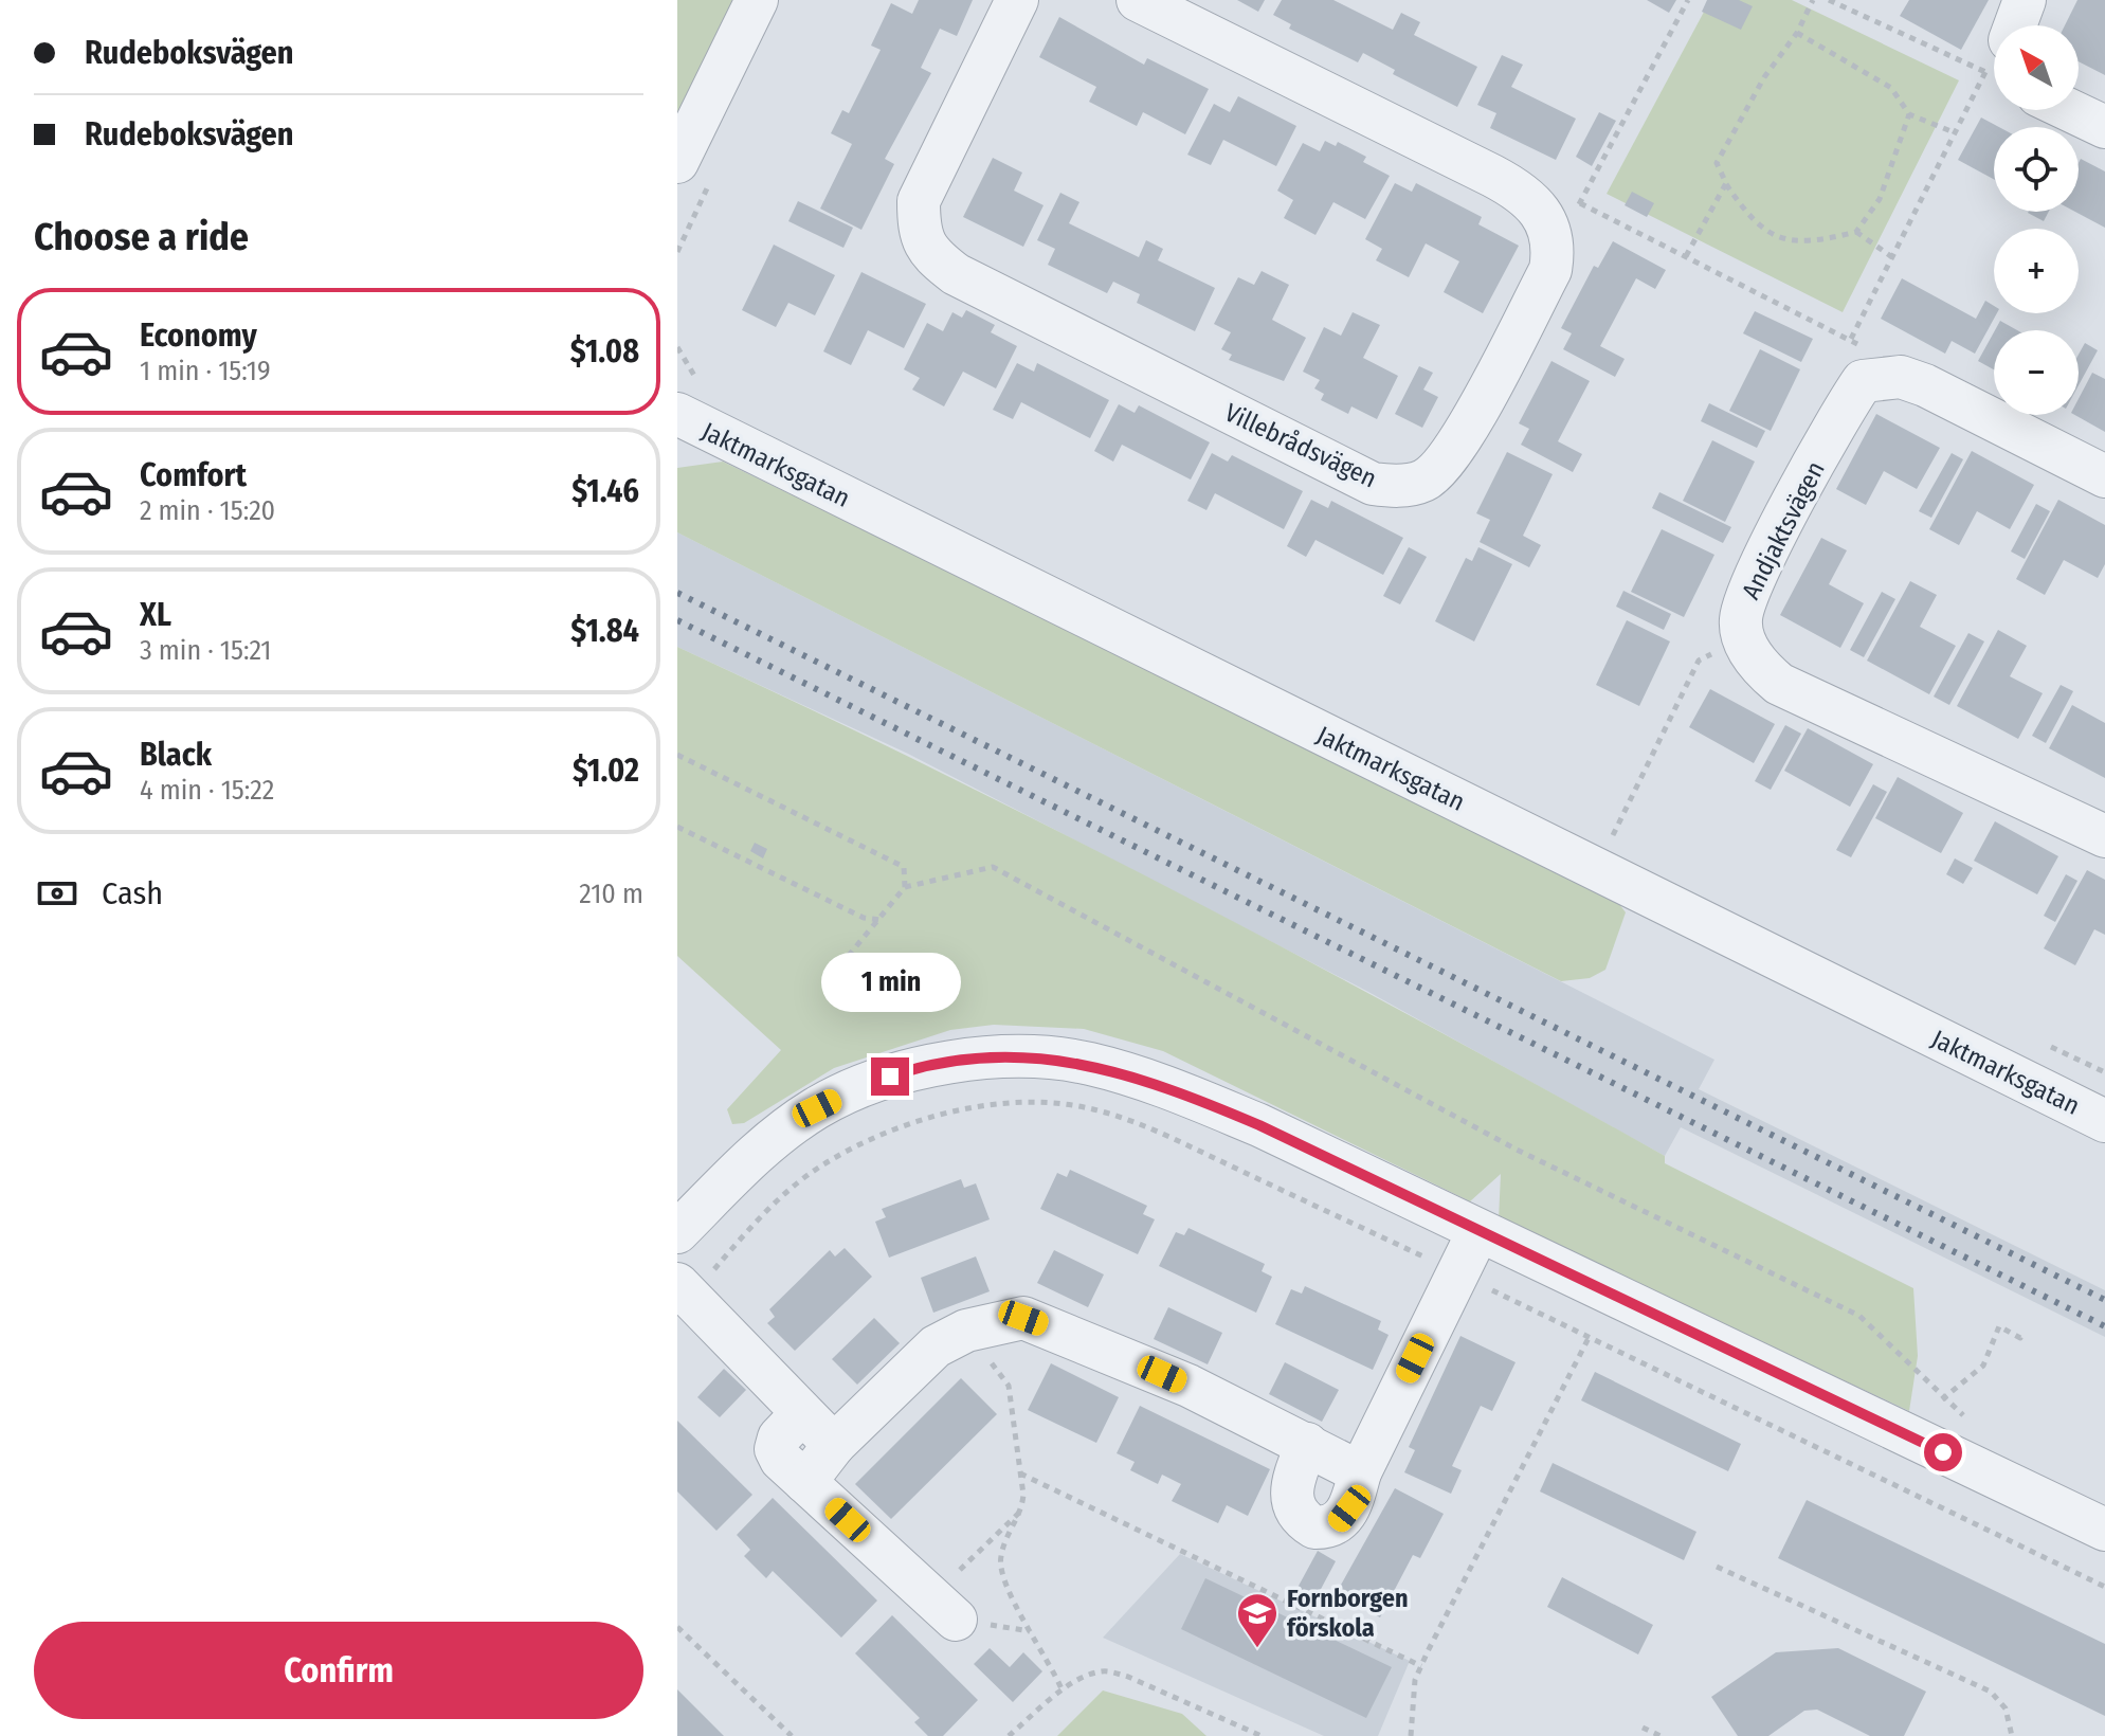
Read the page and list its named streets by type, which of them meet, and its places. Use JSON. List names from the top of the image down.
{
  "streets": {
    "street": ["Villebrådsvägen", "Jaktmarksgatan", "Andjaktsvägen"]
  },
  "places": {
    "school or university": ["Fornborgen förskola"]
  },
  "north": "top left",
  "page": {
    "banner": ["Rudeboksvägen", "Rudeboksvägen"],
    "map_buttons": ["+", "−"],
    "heading": "Choose a ride",
    "list": [
      {
        "name": "Economy",
        "note": "1 min · 15:19",
        "value": "$1.08"
      },
      {
        "name": "Comfort",
        "note": "2 min · 15:20",
        "value": "$1.46"
      },
      {
        "name": "XL",
        "note": "3 min · 15:21",
        "value": "$1.84"
      },
      {
        "name": "Black",
        "note": "4 min · 15:22",
        "value": "$1.02"
      }
    ],
    "pay": ["Cash", "210 m"],
    "bubble": "1 min",
    "buttons": "Confirm"
  }
}
